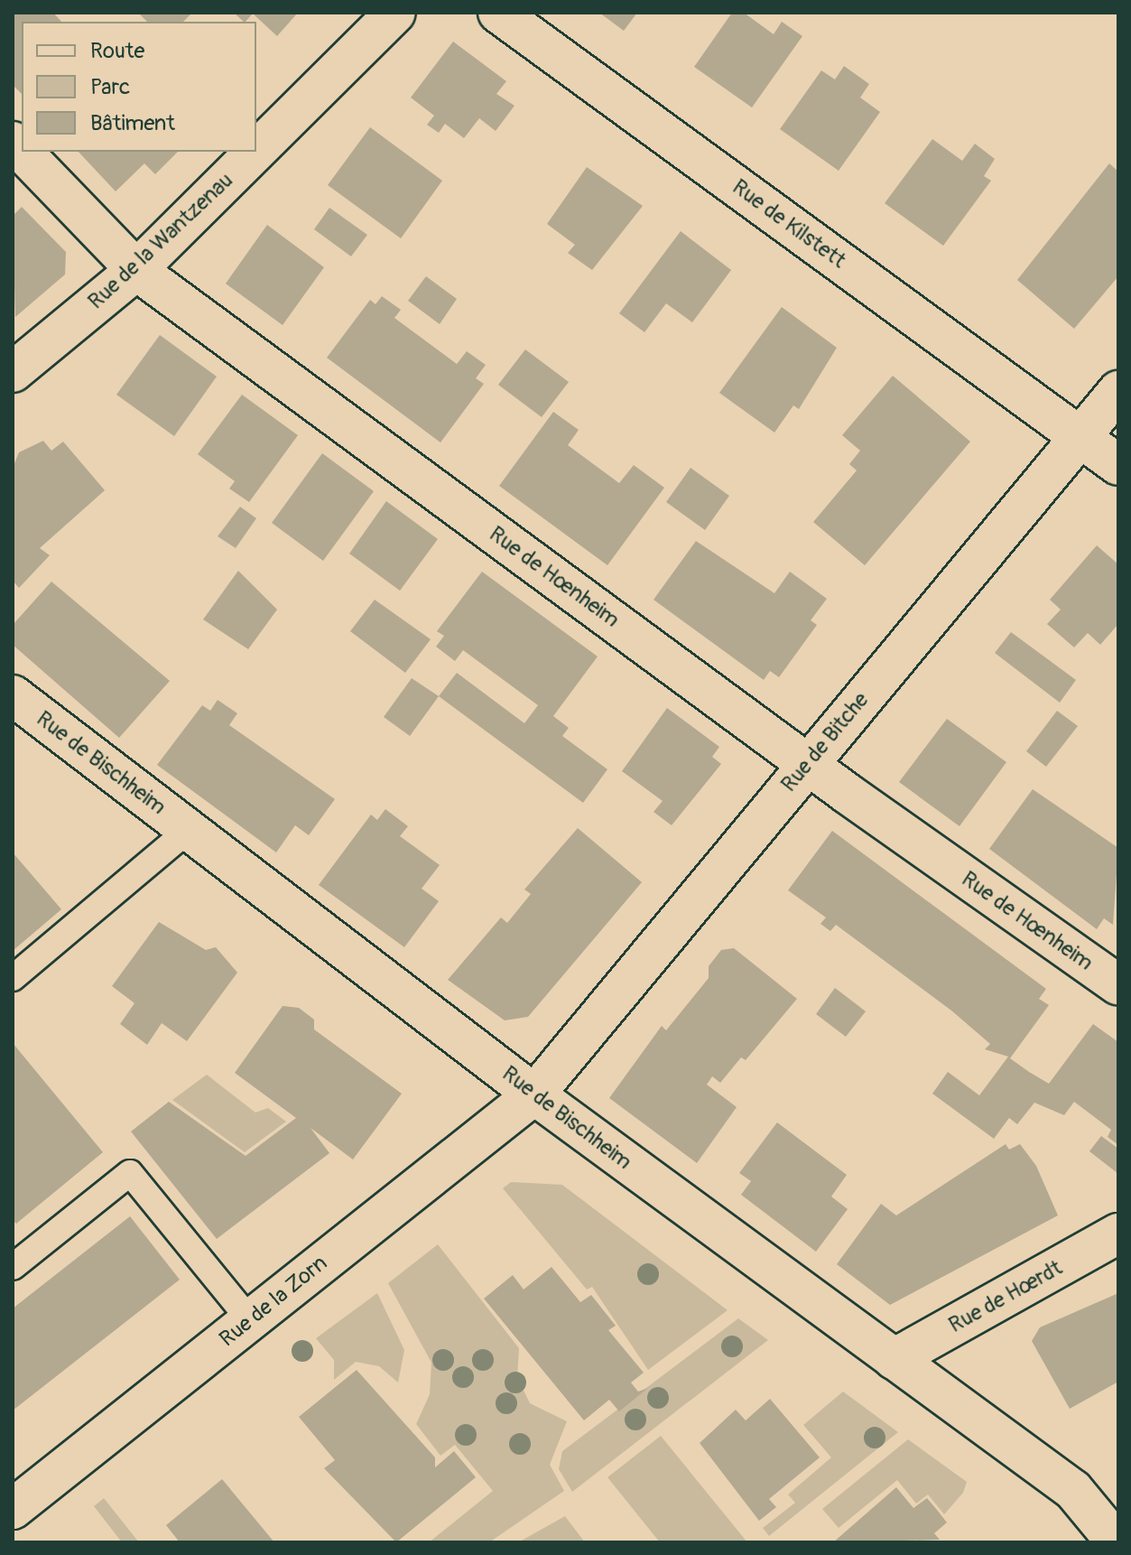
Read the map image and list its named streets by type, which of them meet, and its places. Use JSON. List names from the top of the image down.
{
  "streets": {
    "street": [
      "Rue de Kilstett",
      "Rue de la Wantzenau",
      "Rue de Hœnheim",
      "Rue de Bitche",
      "Rue de Bischheim",
      "Rue de Hœrdt",
      "Rue de la Zorn"
    ]
  },
  "crossings": [
    ["Rue de Kilstett", "Rue de Bitche"],
    ["Rue de la Wantzenau", "Rue de Hœnheim"],
    ["Rue de Hœnheim", "Rue de Bitche"],
    ["Rue de Bitche", "Rue de Bischheim"],
    ["Rue de Bitche", "Rue de la Zorn"],
    ["Rue de Bischheim", "Rue de Hœrdt"],
    ["Rue de Bischheim", "Rue de la Zorn"]
  ],
  "legend": ["Route", "Parc", "Bâtiment"]
}
